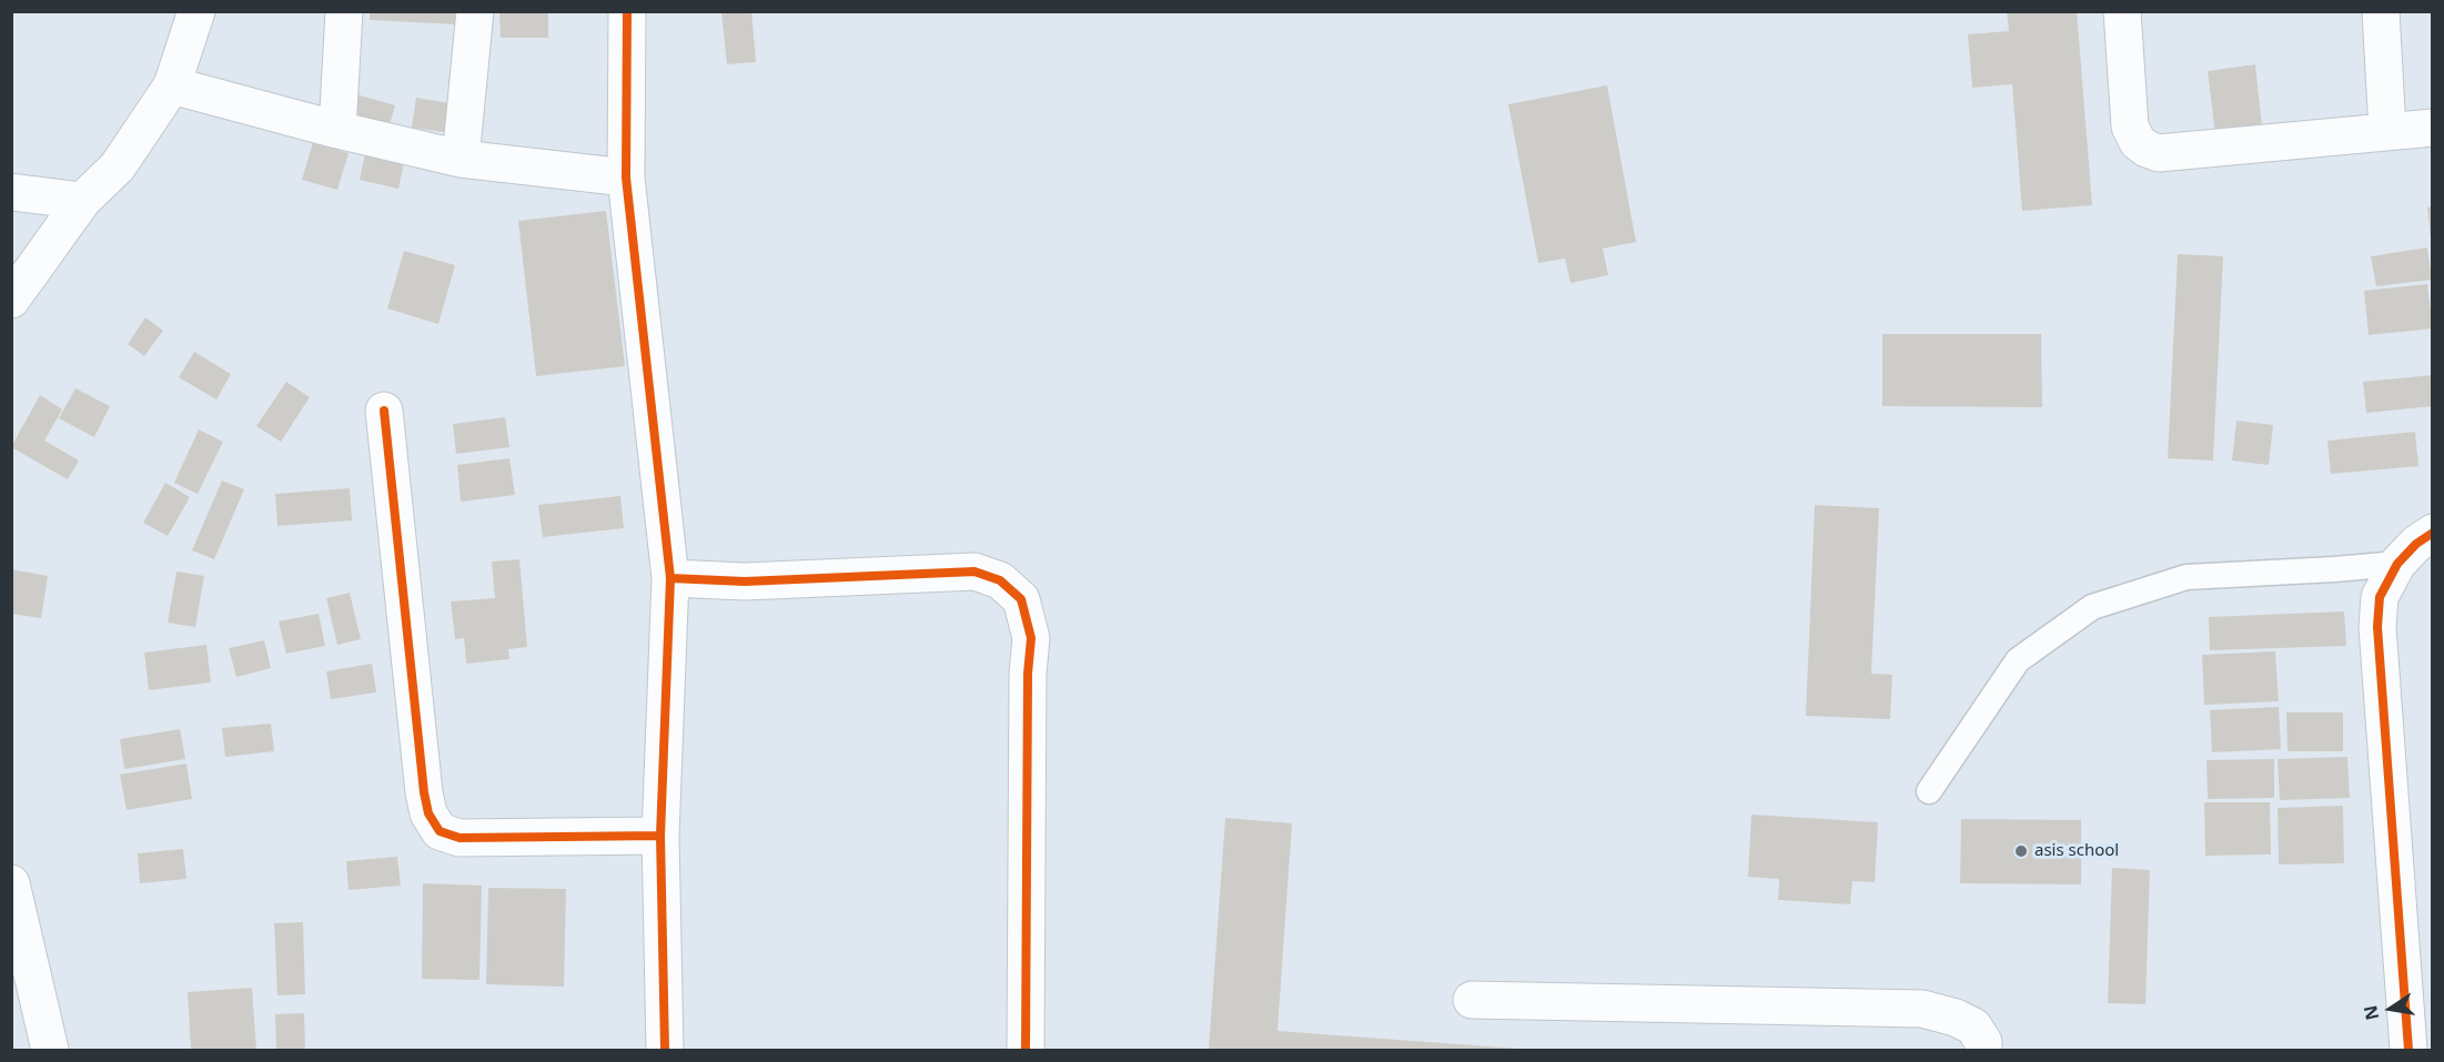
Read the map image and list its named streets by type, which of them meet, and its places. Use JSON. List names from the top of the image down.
{
  "places": ["asis school"],
  "north": "left"
}
